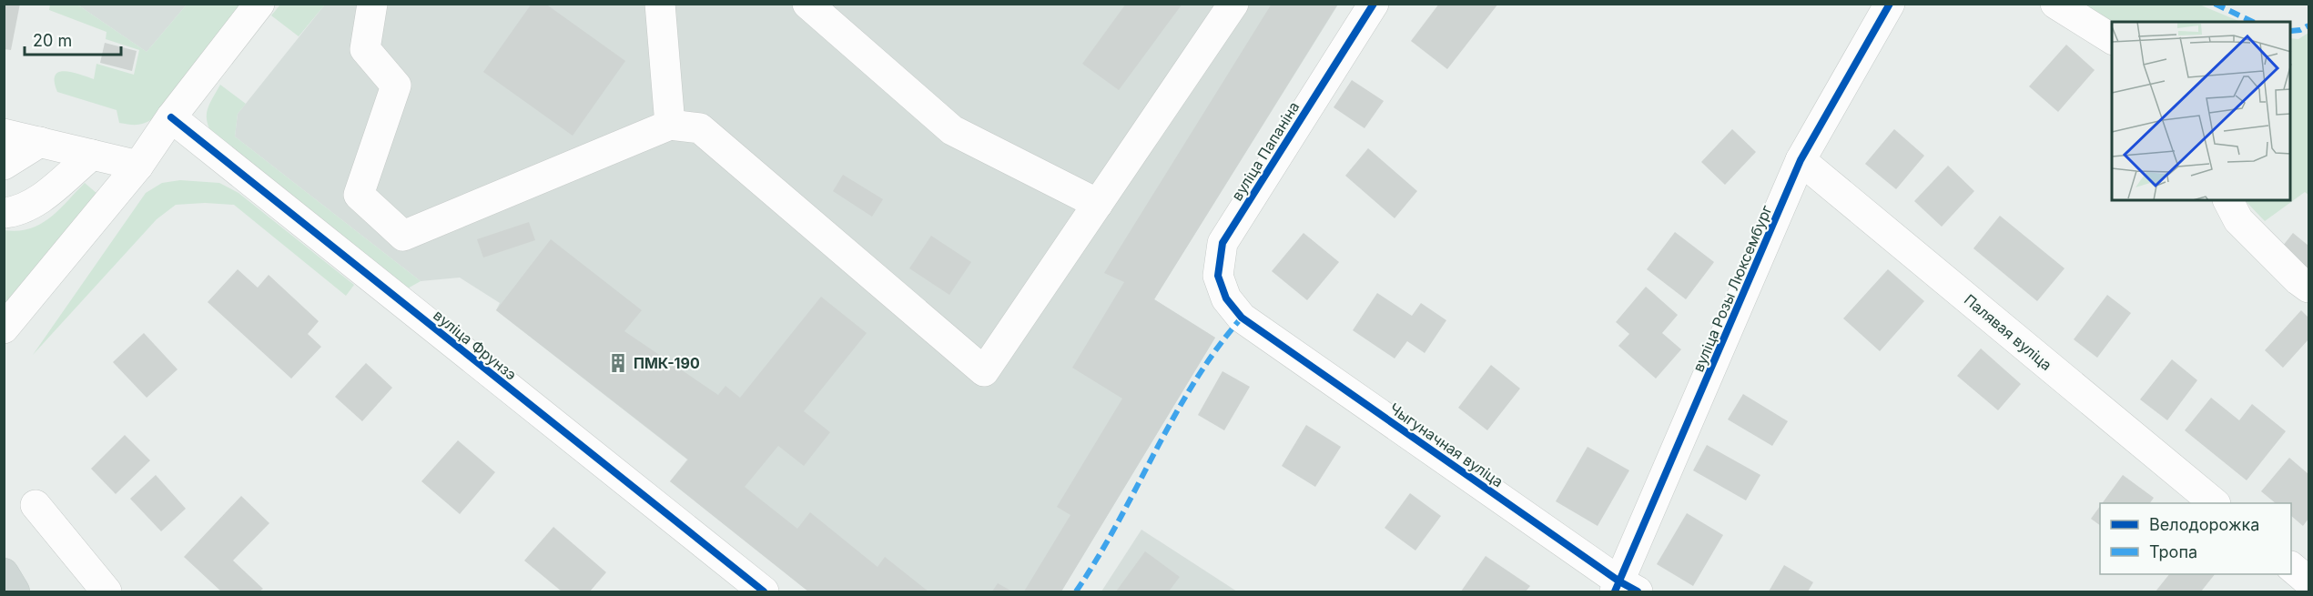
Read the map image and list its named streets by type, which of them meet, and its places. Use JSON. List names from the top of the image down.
{
  "streets": {
    "street": [
      "вуліца Папаніна",
      "вуліца Розы Люксембург",
      "Палявая вуліца",
      "вуліца Фрунзэ",
      "Чыгуначная вуліца"
    ]
  },
  "crossings": [
    ["вуліца Папаніна", "Чыгуначная вуліца"],
    ["вуліца Розы Люксембург", "Палявая вуліца"],
    ["вуліца Розы Люксембург", "Чыгуначная вуліца"]
  ],
  "places": {
    "building": ["ПМК-190"]
  },
  "legend": ["Велодорожка", "Тропа"],
  "scale_bar": "20 m"
}
